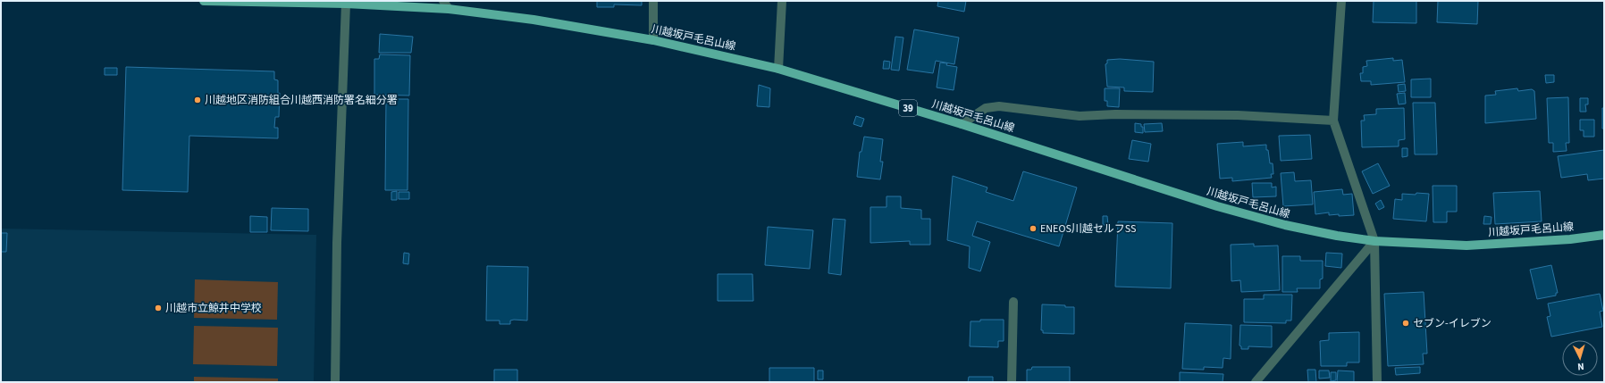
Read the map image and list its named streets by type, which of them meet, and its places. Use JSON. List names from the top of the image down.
{
  "streets": {
    "main road": ["川越坂戸毛呂山線", "39"]
  },
  "places": [
    "川越地区消防組合川越西消防署名細分署",
    "ENEOS川越セルフSS",
    "川越市立鯨井中学校",
    "セブン-イレブン"
  ],
  "north": "bottom"
}
